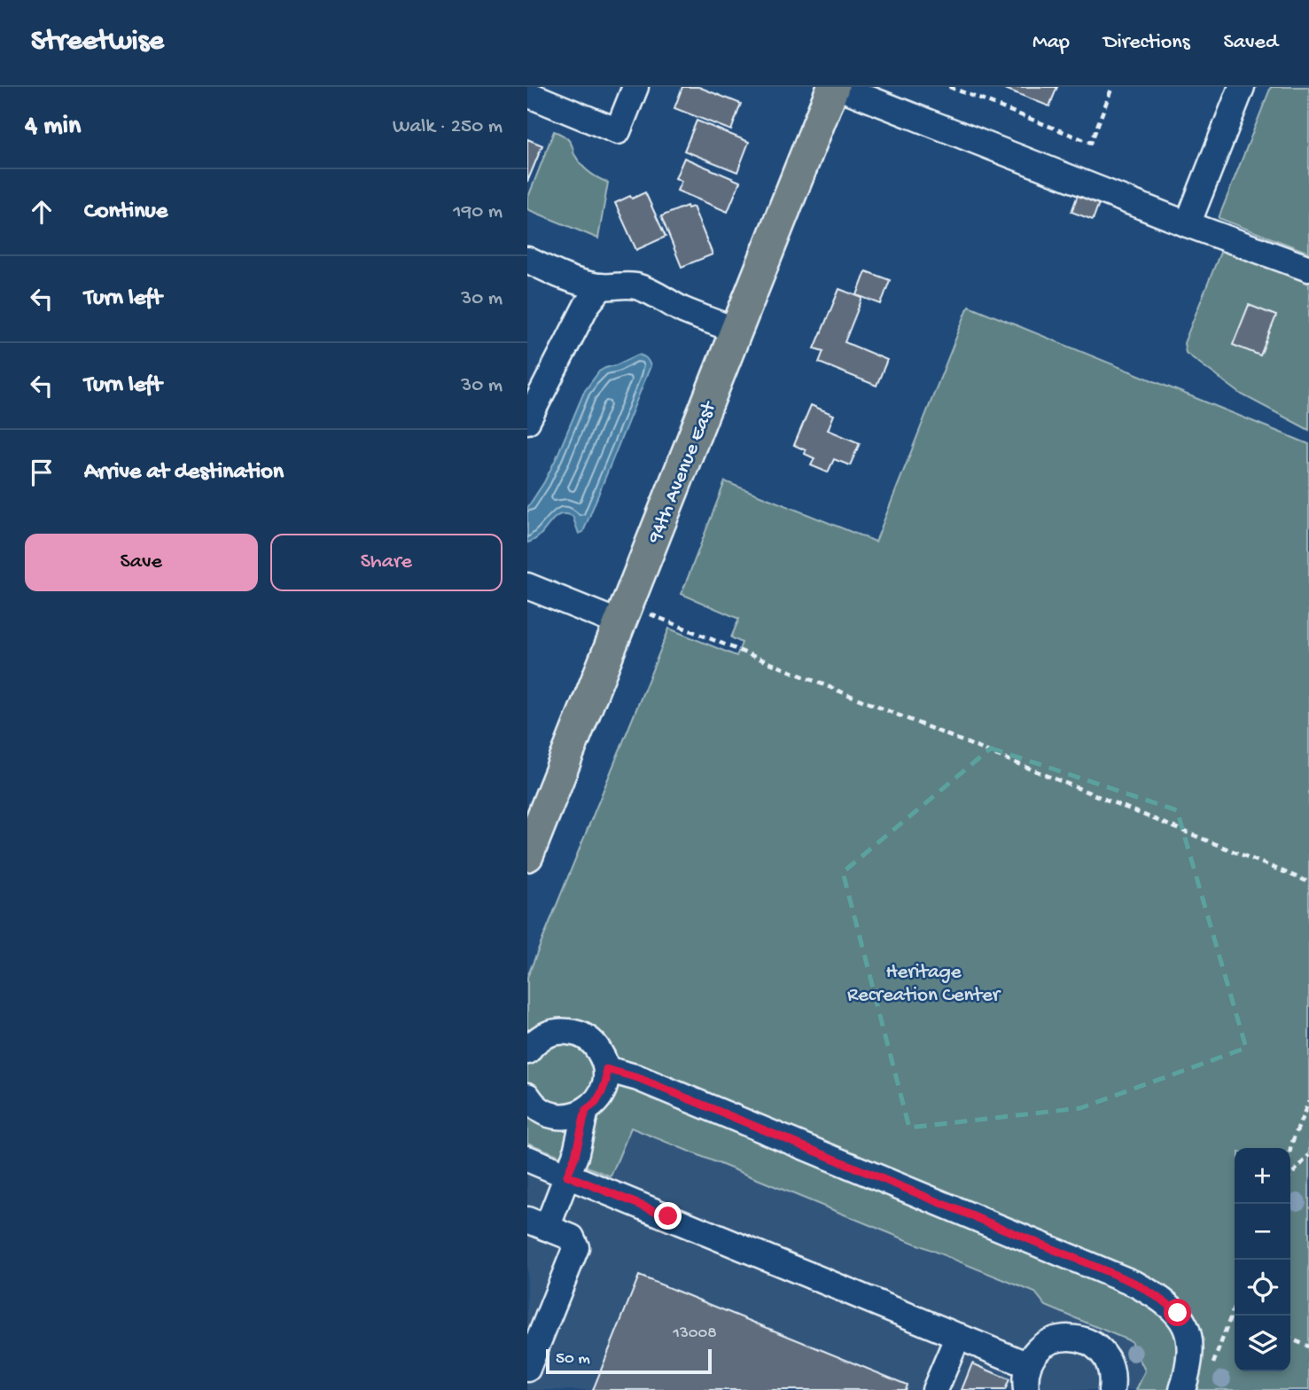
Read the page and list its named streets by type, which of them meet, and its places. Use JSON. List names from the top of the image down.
{
  "streets": {
    "main road": ["94th Avenue East"]
  },
  "parks": ["Heritage Recreation Center"],
  "house_numbers": ["13008"],
  "scale_bar": "50 m",
  "page": {
    "header": "Streetwise",
    "nav": ["Map", "Directions", "Saved"],
    "heading": ["4 min", "Walk · 250 m"],
    "list": [
      ["Continue", "190 m"],
      ["Turn left", "30 m"],
      ["Turn left", "30 m"],
      "Arrive at destination"
    ],
    "buttons": ["Save", "Share"],
    "map_buttons": ["+", "−"],
    "scale": "50 m"
  }
}
